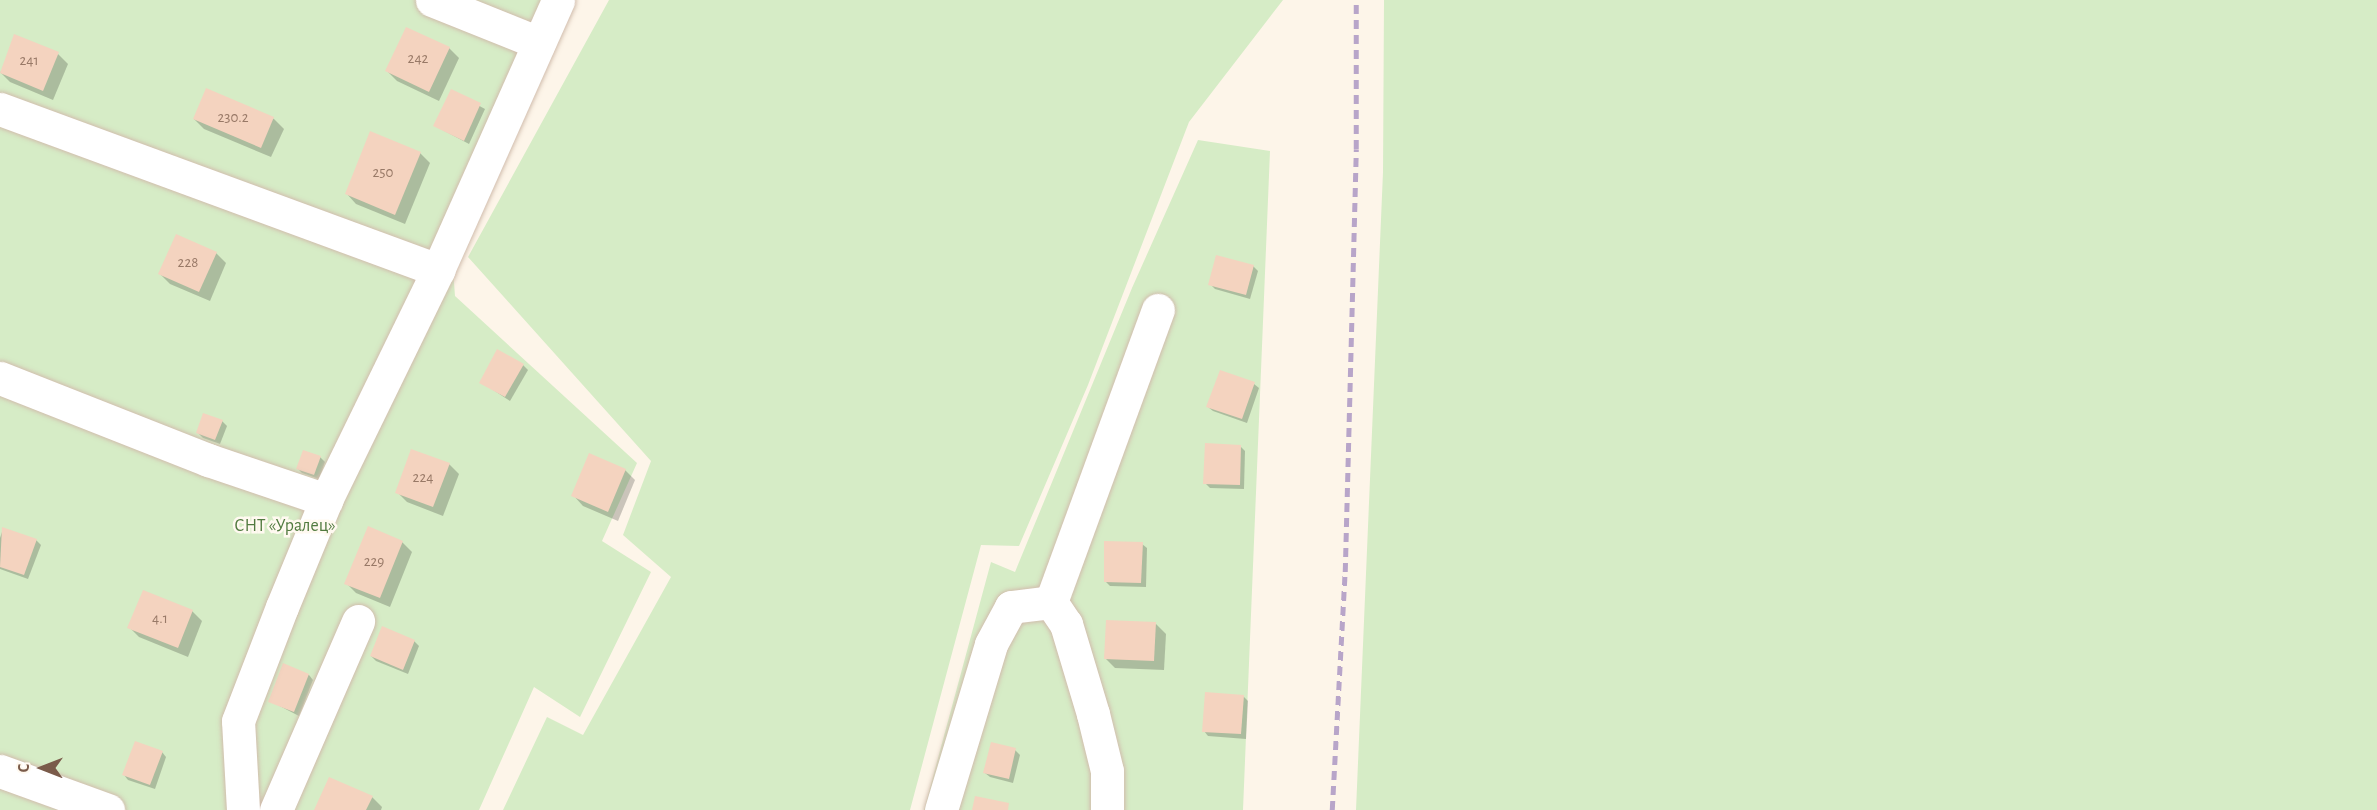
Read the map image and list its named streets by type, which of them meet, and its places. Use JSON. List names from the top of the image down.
{
  "parks": ["СНТ «Уралец»"],
  "house_numbers": [
    "242",
    "241",
    "230.2",
    "250",
    "228",
    "224",
    "229",
    "4.1"
  ],
  "north": "left"
}
